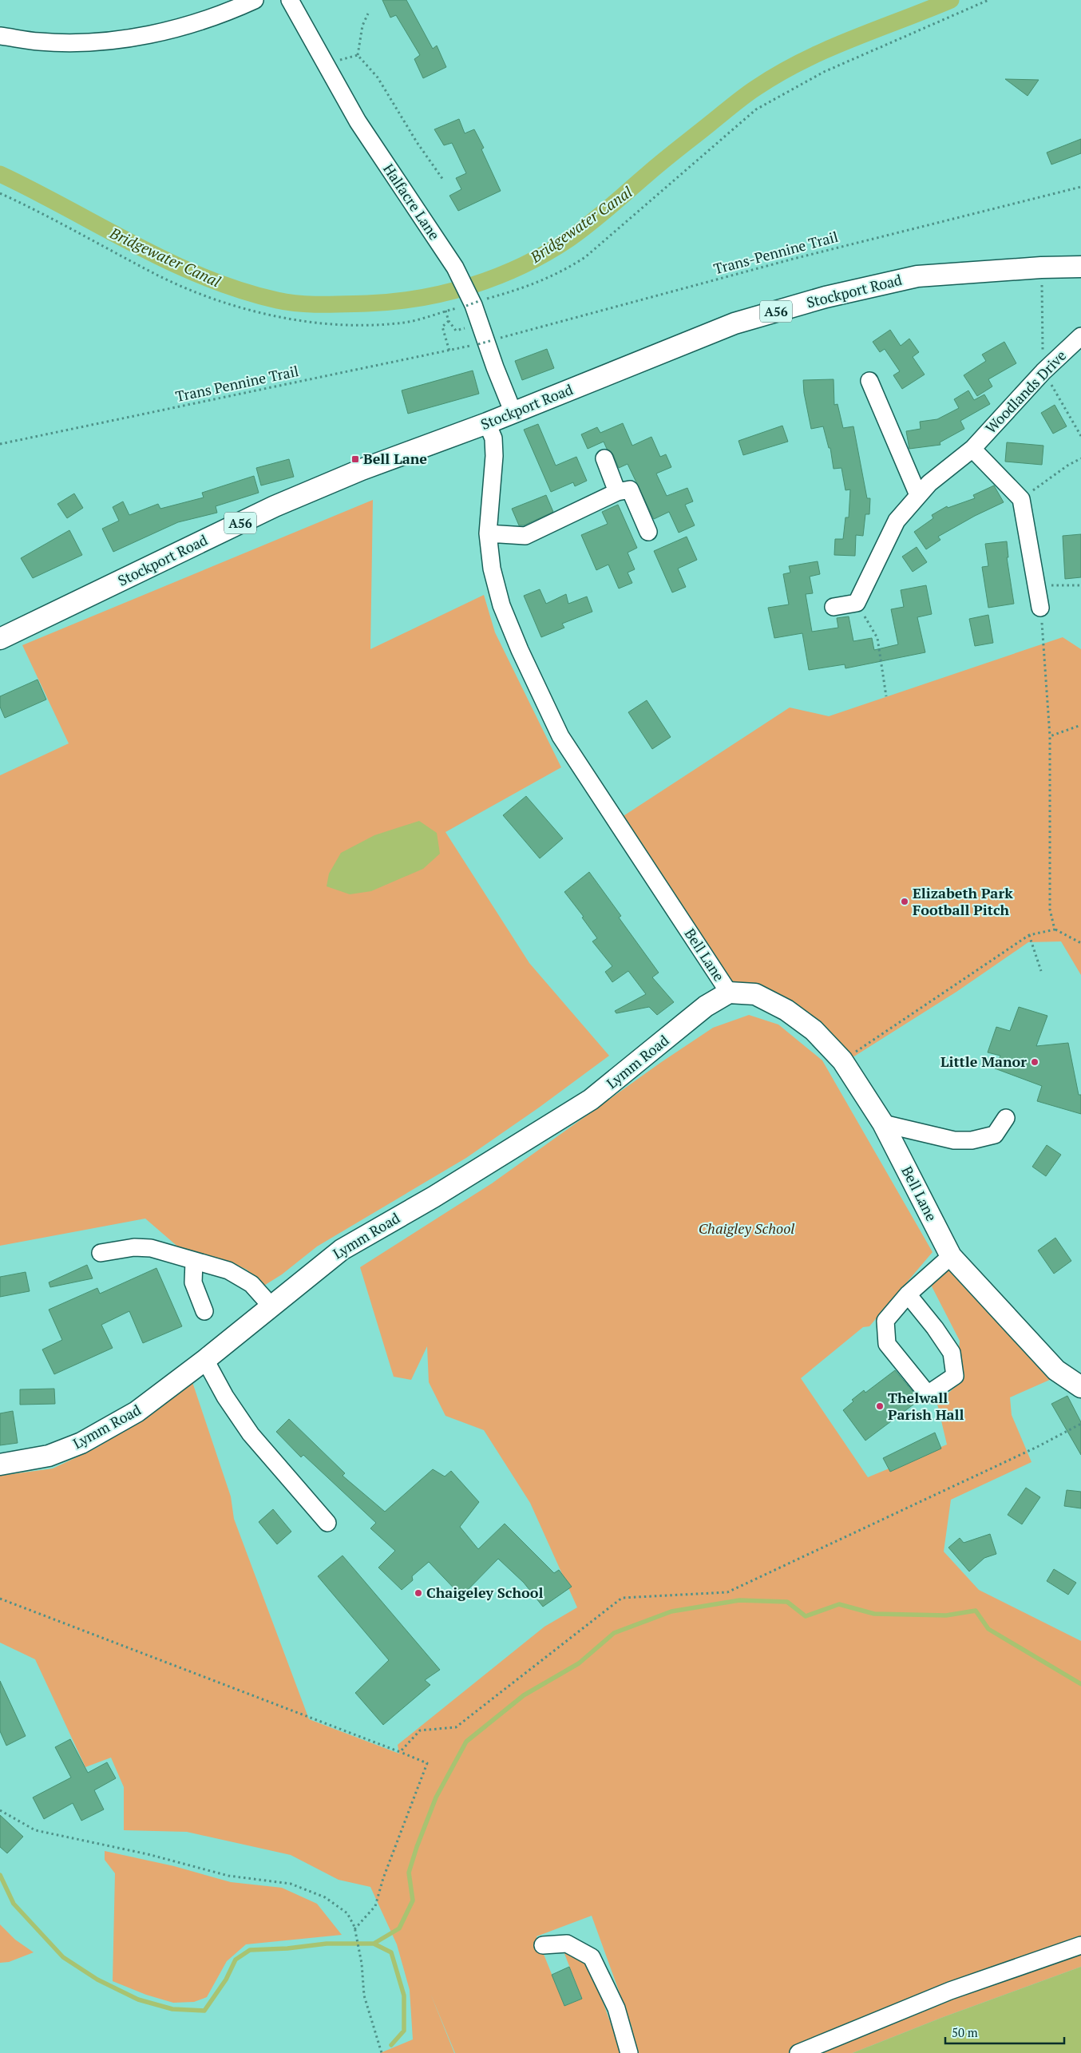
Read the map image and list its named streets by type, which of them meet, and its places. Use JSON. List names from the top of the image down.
{
  "streets": {
    "main road": [
      "Stockport Road",
      "A56",
      "Bell Lane",
      "Lymm Road"
    ],
    "street": ["Halfacre Lane", "Woodlands Drive"],
    "path": ["Trans-Pennine Trail", "Trans Pennine Trail"]
  },
  "crossings": [
    ["Halfacre Lane", "Stockport Road"],
    ["Trans-Pennine Trail", "Trans Pennine Trail"],
    ["Stockport Road", "Bell Lane"],
    ["Bell Lane", "Lymm Road"]
  ],
  "water": ["Bridgewater Canal"],
  "parks": ["Chaigley School"],
  "places": {
    "transit": ["Bell Lane"],
    "other": [
      "Elizabeth Park Football Pitch",
      "Little Manor",
      "Thelwall Parish Hall",
      "Chaigeley School"
    ]
  },
  "scale_bar": "50 m"
}
